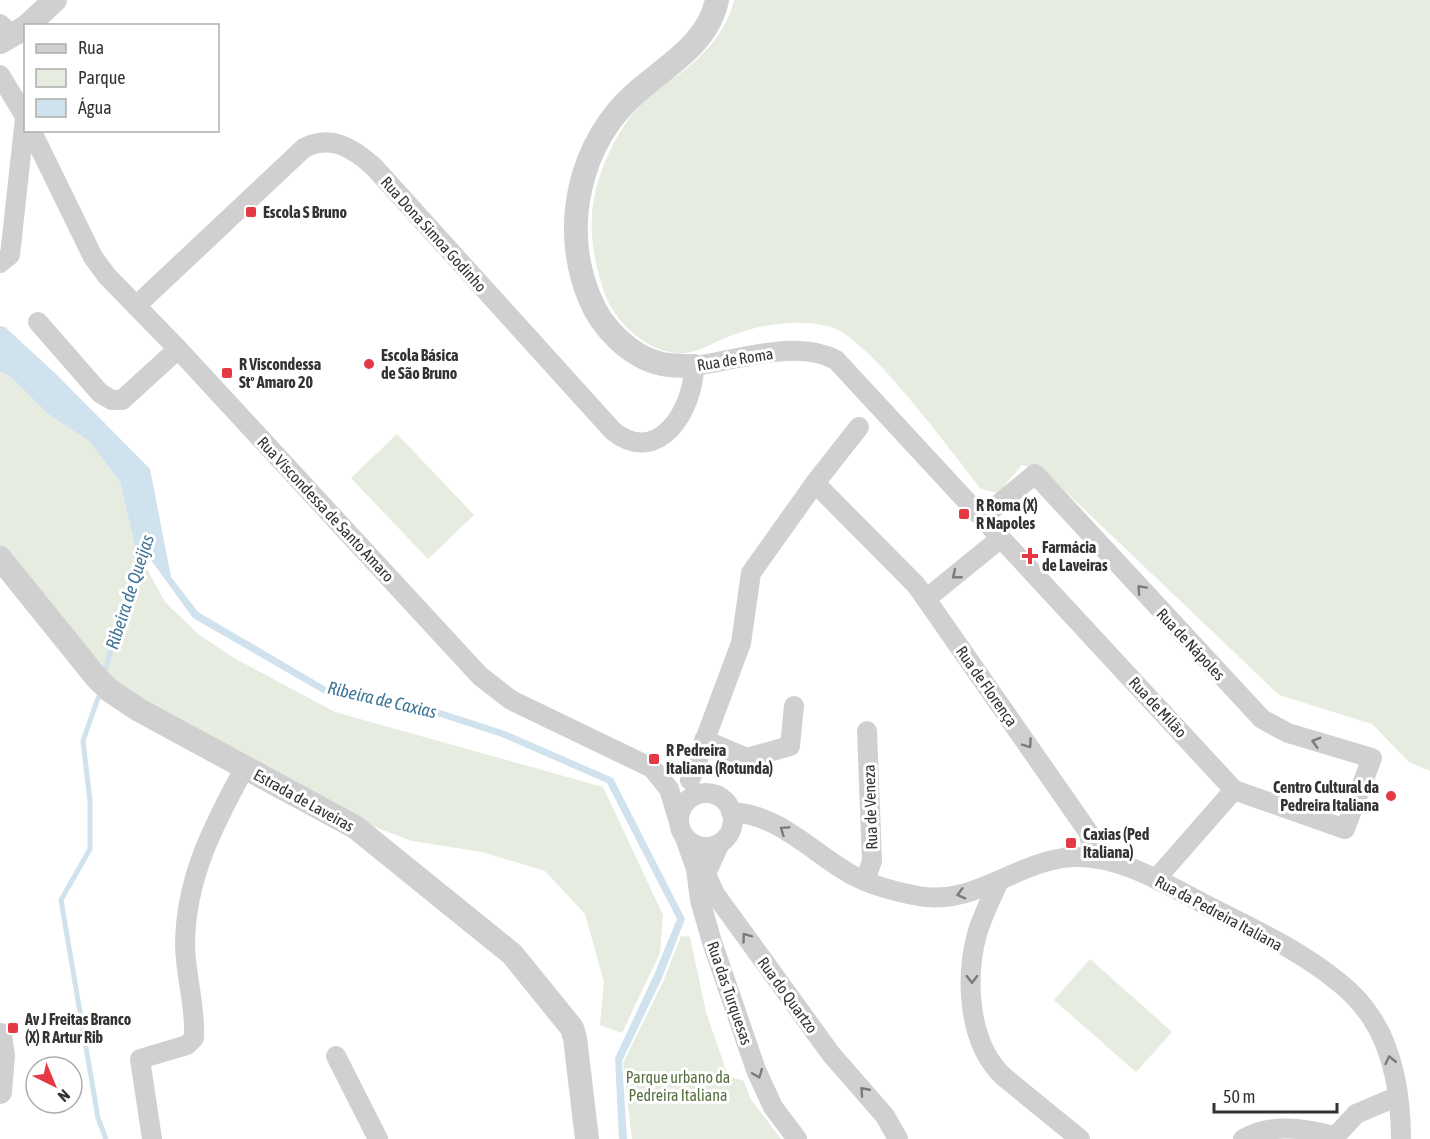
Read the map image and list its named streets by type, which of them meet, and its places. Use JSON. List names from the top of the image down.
{
  "streets": {
    "street": [
      "Rua Dona Simoa Godinho",
      "Rua de Roma",
      "Rua Viscondessa de Santo Amaro",
      "Rua de Nápoles",
      "Rua de Florença",
      "Rua de Milão",
      "Estrada de Laveiras",
      "Rua de Veneza",
      "Rua da Pedreira Italiana",
      "Rua das Turquesas",
      "Rua do Quartzo"
    ]
  },
  "crossings": [
    ["Rua Dona Simoa Godinho", "Rua de Roma"],
    ["Rua Dona Simoa Godinho", "Rua Viscondessa de Santo Amaro"],
    ["Rua de Roma", "Rua de Nápoles"],
    ["Rua de Roma", "Rua de Milão"],
    ["Rua Viscondessa de Santo Amaro", "Rua da Pedreira Italiana"],
    ["Rua Viscondessa de Santo Amaro", "Rua das Turquesas"],
    ["Rua Viscondessa de Santo Amaro", "Rua do Quartzo"],
    ["Rua de Nápoles", "Rua de Milão"],
    ["Rua de Florença", "Rua da Pedreira Italiana"],
    ["Rua de Veneza", "Rua da Pedreira Italiana"],
    ["Rua da Pedreira Italiana", "Rua das Turquesas"],
    ["Rua da Pedreira Italiana", "Rua do Quartzo"],
    ["Rua das Turquesas", "Rua do Quartzo"]
  ],
  "one_way": [
    "Rua de Nápoles",
    "Rua de Florença",
    "Rua da Pedreira Italiana",
    "Rua das Turquesas",
    "Rua do Quartzo"
  ],
  "water": ["Ribeira de Queijas", "Ribeira de Caxias"],
  "parks": ["Parque urbano da Pedreira Italiana"],
  "places": {
    "transit": [
      "Escola S Bruno",
      "R Viscondessa Stº Amaro 20",
      "R Roma (X) R Napoles",
      "R Pedreira Italiana (Rotunda)",
      "Caxias (Ped Italiana)",
      "Av J Freitas Branco (X) R Artur Rib"
    ],
    "other": ["Escola Básica de São Bruno", "Centro Cultural da Pedreira Italiana"],
    "health": ["Farmácia de Laveiras"]
  },
  "legend": ["Rua", "Parque", "Água"],
  "scale_bar": "50 m",
  "north": "bottom right"
}
